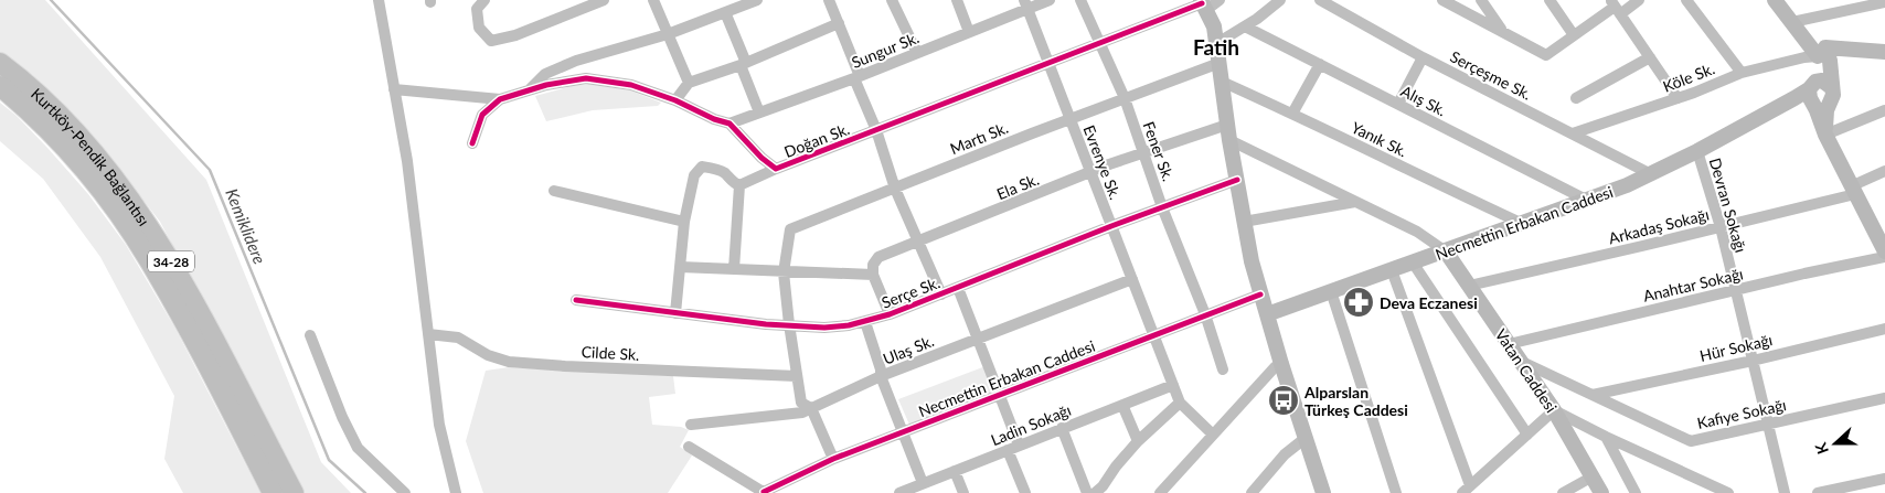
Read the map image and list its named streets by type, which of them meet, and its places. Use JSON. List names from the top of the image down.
{
  "streets": {
    "highway": ["Kurtköy-Pendik Bağlantısı", "34-28"],
    "street": [
      "Sungur Sk.",
      "Serçeşme Sk.",
      "Köle Sk.",
      "Alış Sk.",
      "Martı Sk.",
      "Yanık Sk.",
      "Doğan Sk.",
      "Fener Sk.",
      "Evrenye Sk.",
      "Ela Sk.",
      "Devran Sokağı",
      "Necmettin Erbakan Caddesi",
      "Arkadaş Sokağı",
      "Anahtar Sokağı",
      "Serçe Sk.",
      "Hür Sokağı",
      "Ulaş Sk.",
      "Cilde Sk.",
      "Vatan Caddesi",
      "Kafiye Sokağı",
      "Ladin Sokağı"
    ]
  },
  "crossings": [
    ["Sungur Sk.", "Doğan Sk."],
    ["Sungur Sk.", "Evrenye Sk."],
    ["Serçeşme Sk.", "Köle Sk."],
    ["Serçeşme Sk.", "Necmettin Erbakan Caddesi"],
    ["Alış Sk.", "Necmettin Erbakan Caddesi"],
    ["Martı Sk.", "Fener Sk."],
    ["Martı Sk.", "Evrenye Sk."],
    ["Yanık Sk.", "Necmettin Erbakan Caddesi"],
    ["Doğan Sk.", "Fener Sk."],
    ["Doğan Sk.", "Evrenye Sk."],
    ["Fener Sk.", "Ela Sk."],
    ["Fener Sk.", "Necmettin Erbakan Caddesi"],
    ["Fener Sk.", "Serçe Sk."],
    ["Evrenye Sk.", "Ela Sk."],
    ["Evrenye Sk.", "Necmettin Erbakan Caddesi"],
    ["Evrenye Sk.", "Serçe Sk."],
    ["Evrenye Sk.", "Ulaş Sk."],
    ["Evrenye Sk.", "Ladin Sokağı"],
    ["Devran Sokağı", "Necmettin Erbakan Caddesi"],
    ["Devran Sokağı", "Arkadaş Sokağı"],
    ["Devran Sokağı", "Anahtar Sokağı"],
    ["Devran Sokağı", "Hür Sokağı"],
    ["Devran Sokağı", "Kafiye Sokağı"],
    ["Necmettin Erbakan Caddesi", "Vatan Caddesi"],
    ["Arkadaş Sokağı", "Vatan Caddesi"],
    ["Anahtar Sokağı", "Vatan Caddesi"],
    ["Hür Sokağı", "Kafiye Sokağı"],
    ["Vatan Caddesi", "Kafiye Sokağı"]
  ],
  "districts": ["Fatih"],
  "water": ["Kemiklidere"],
  "places": {
    "pharmacy": ["Deva Eczanesi"],
    "bus stop": ["Alparslan Türkeş Caddesi"]
  },
  "north": "left"
}
